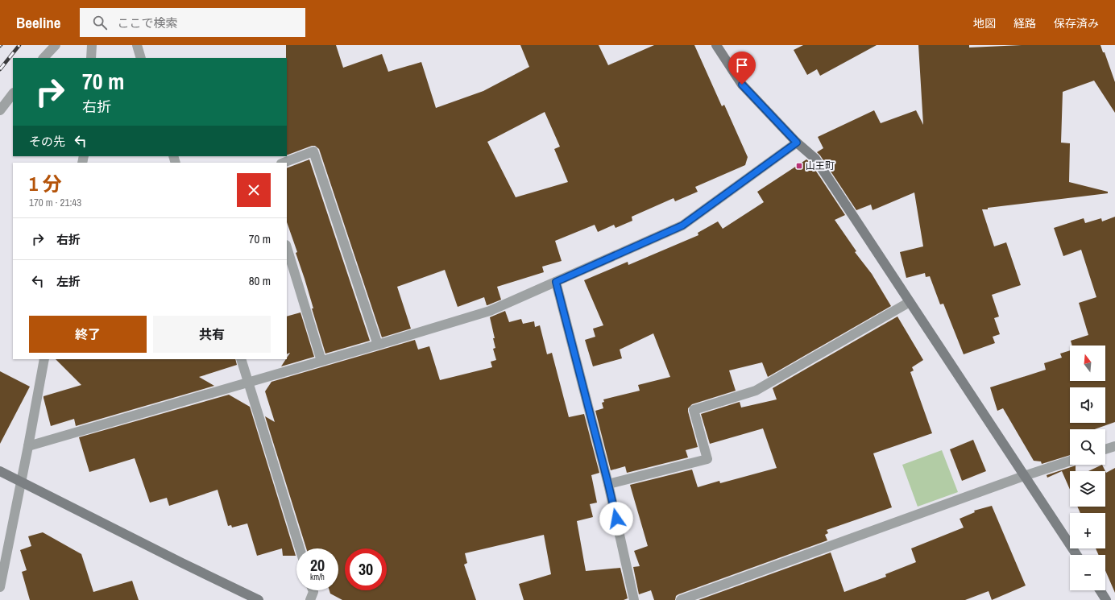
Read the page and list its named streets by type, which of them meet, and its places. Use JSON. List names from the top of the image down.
{
  "places": {
    "transit": ["山王町"]
  },
  "north": "top",
  "page": {
    "header": "Beeline",
    "search": "ここで検索",
    "nav": ["地図", "経路", "保存済み"],
    "turn": ["70 m", "右折"],
    "then": "その先",
    "heading": ["1 分", "170 m · 21:43"],
    "list": [
      {
        "name": "右折",
        "value": "70 m"
      },
      {
        "name": "左折",
        "value": "80 m"
      }
    ],
    "buttons": ["終了", "共有"],
    "map_buttons": ["+", "−"],
    "speed": "20 km/h",
    "limit": "30"
  }
}
